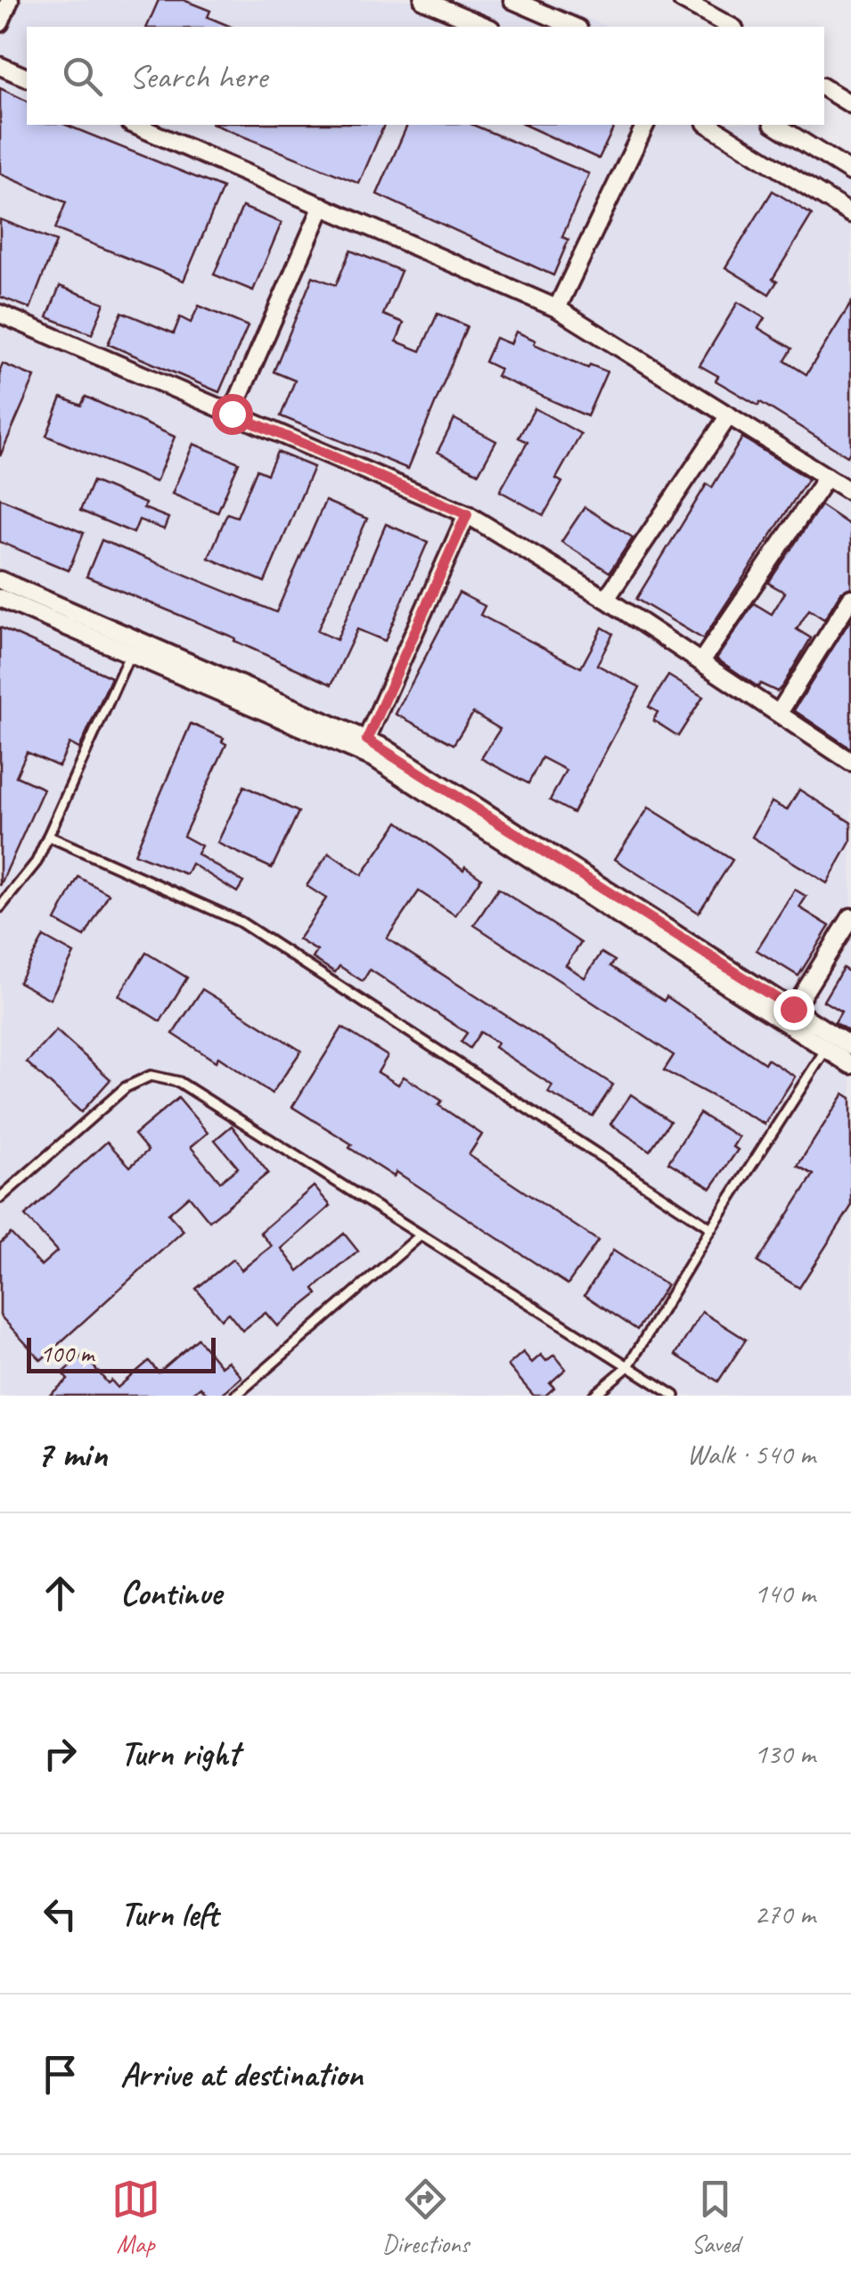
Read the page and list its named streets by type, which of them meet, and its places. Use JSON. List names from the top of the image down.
{
  "scale_bar": "100 m",
  "page": {
    "search": "Search here",
    "scale": "100 m",
    "heading": ["7 min", "Walk · 540 m"],
    "list": [
      ["Continue", "140 m"],
      ["Turn right", "130 m"],
      ["Turn left", "270 m"],
      "Arrive at destination"
    ],
    "nav": ["Map", "Directions", "Saved"]
  }
}
